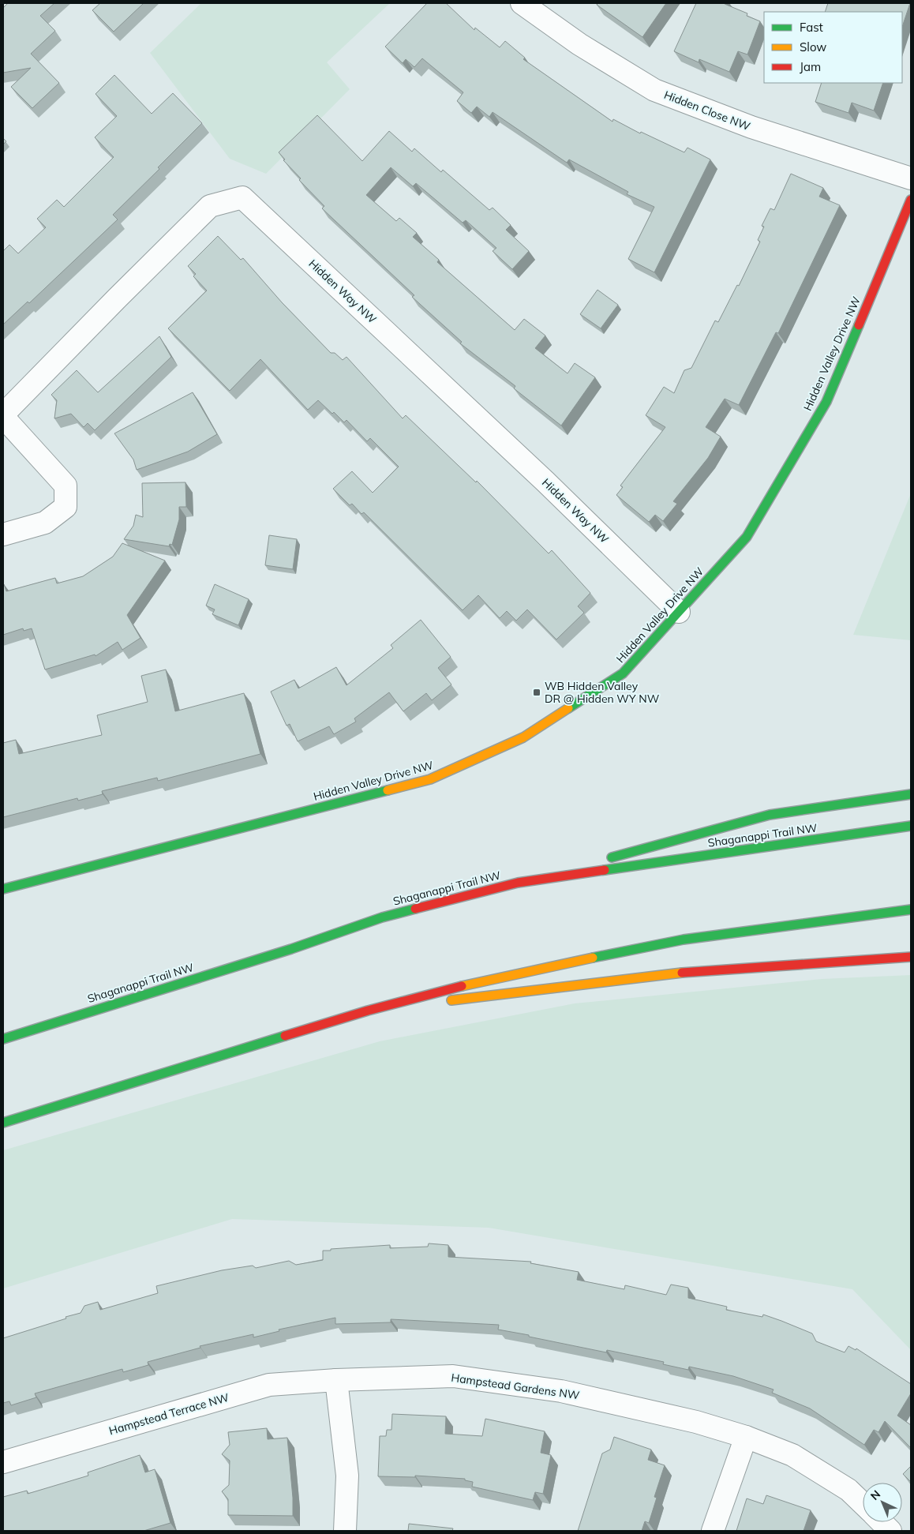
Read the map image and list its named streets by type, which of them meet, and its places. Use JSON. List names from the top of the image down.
{
  "streets": {
    "main road": ["Hidden Valley Drive NW", "Shaganappi Trail NW"],
    "street": [
      "Hidden Close NW",
      "Hidden Way NW",
      "Hampstead Gardens NW",
      "Hampstead Terrace NW"
    ]
  },
  "crossings": [
    ["Hidden Way NW", "Hidden Valley Drive NW"],
    ["Hampstead Gardens NW", "Hampstead Terrace NW"]
  ],
  "places": {
    "transit": ["WB Hidden Valley DR @ Hidden WY NW"]
  },
  "legend": ["Fast", "Slow", "Jam"],
  "north": "top left"
}
